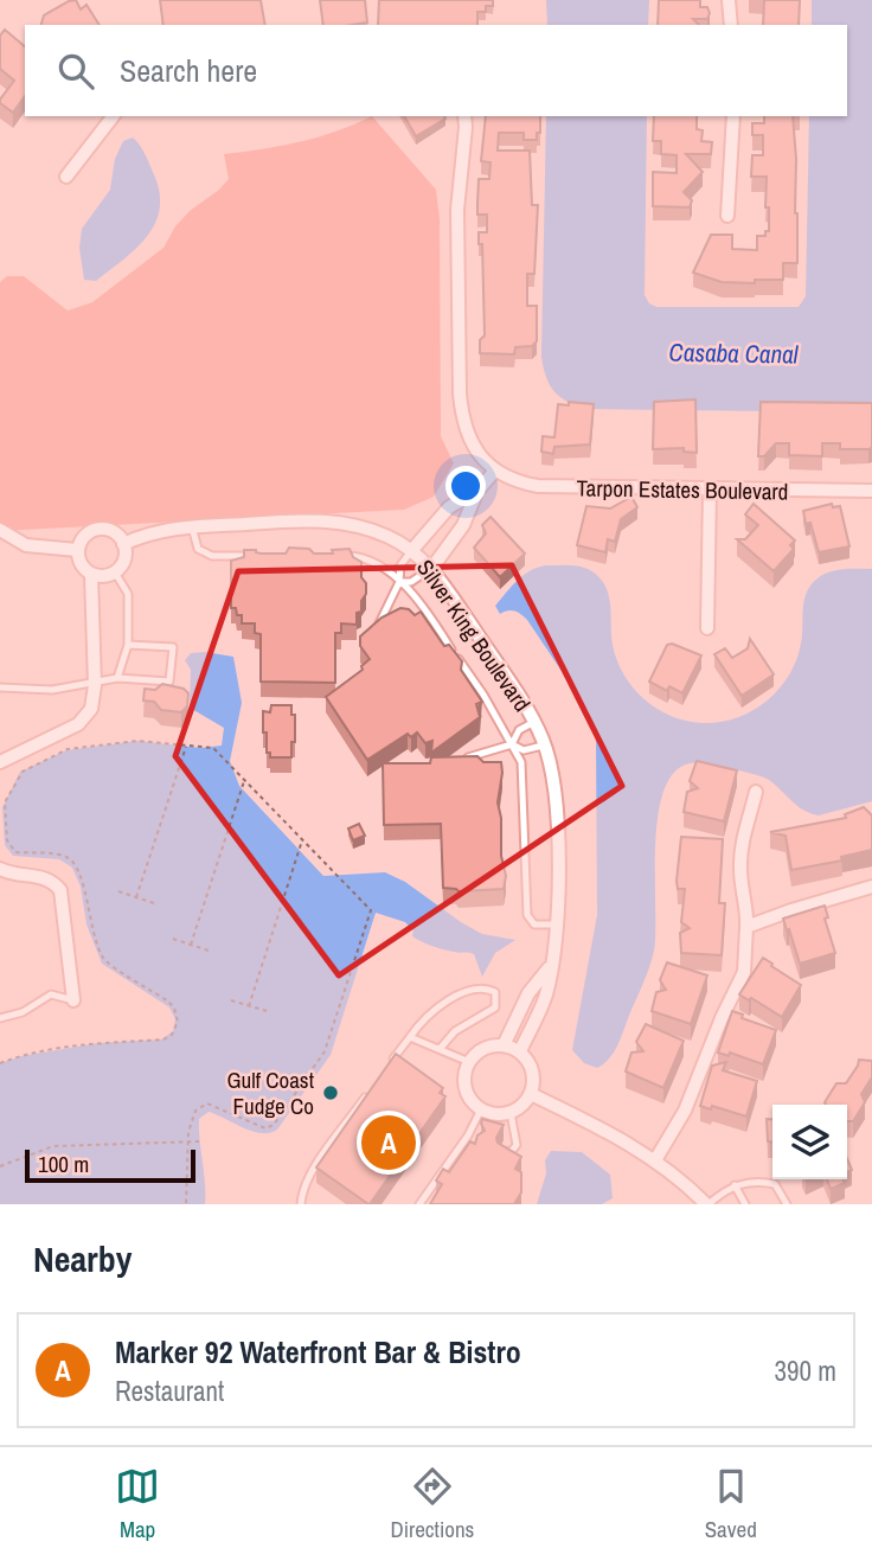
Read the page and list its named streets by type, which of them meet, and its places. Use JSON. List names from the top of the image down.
{
  "streets": {
    "street": ["Tarpon Estates Boulevard", "Silver King Boulevard"]
  },
  "water": ["Casaba Canal"],
  "places": ["Gulf Coast Fudge Co"],
  "scale_bar": "100 m",
  "page": {
    "search": "Search here",
    "pins": "A",
    "scale": "100 m",
    "heading": "Nearby",
    "list": [
      {
        "mark": "A",
        "name": "Marker 92 Waterfront Bar & Bistro",
        "note": "Restaurant",
        "value": "390 m"
      }
    ],
    "nav": ["Map", "Directions", "Saved"]
  }
}
